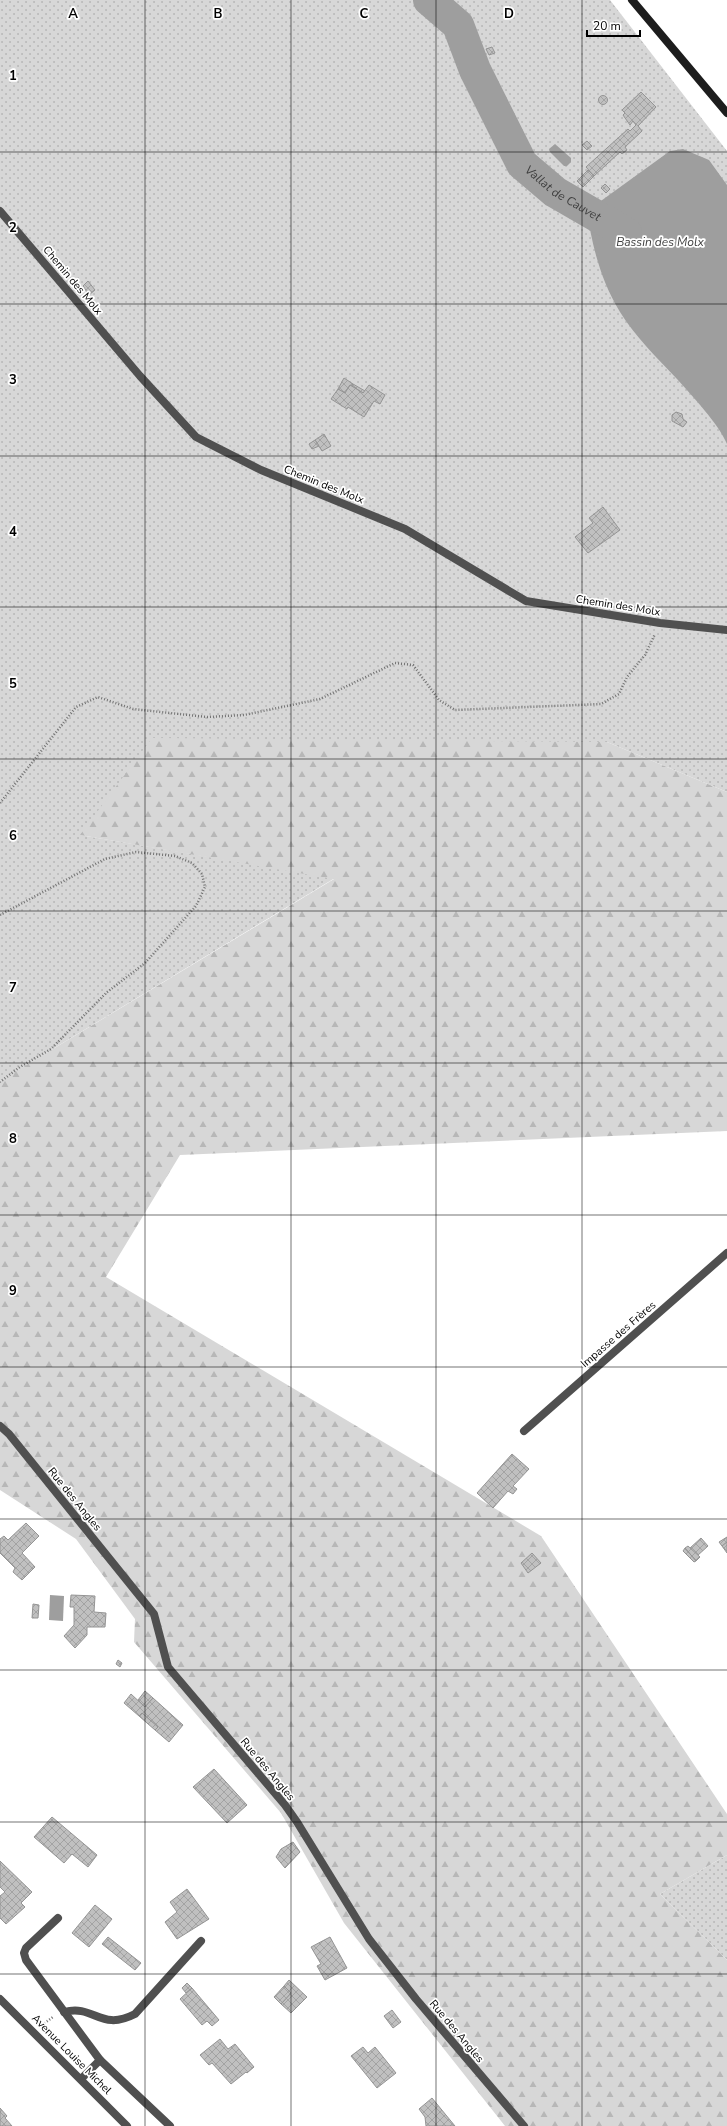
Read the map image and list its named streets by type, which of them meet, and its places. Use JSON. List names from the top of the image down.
{
  "streets": {
    "street": [
      "Chemin des Molx",
      "Impasse des Frères",
      "Rue des Angles",
      "Avenue Louise Michel"
    ]
  },
  "water": ["Vallat de Cauvet", "Bassin des Molx"],
  "scale_bar": "20 m",
  "grid": {
    "columns": [
      "A",
      "B",
      "C",
      "D"
    ],
    "rows": [
      "1",
      "2",
      "3",
      "4",
      "5",
      "6",
      "7",
      "8",
      "9"
    ]
  }
}
